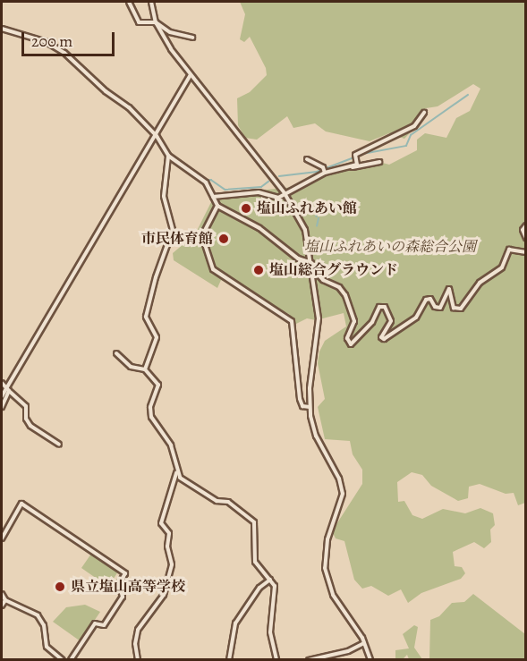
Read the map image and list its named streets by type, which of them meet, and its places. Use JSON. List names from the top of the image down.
{
  "parks": ["塩山ふれあいの森総合公園"],
  "places": [
    "塩山ふれあい館",
    "市民体育館",
    "塩山総合グラウンド",
    "県立塩山高等学校"
  ],
  "scale_bar": "200 m"
}
